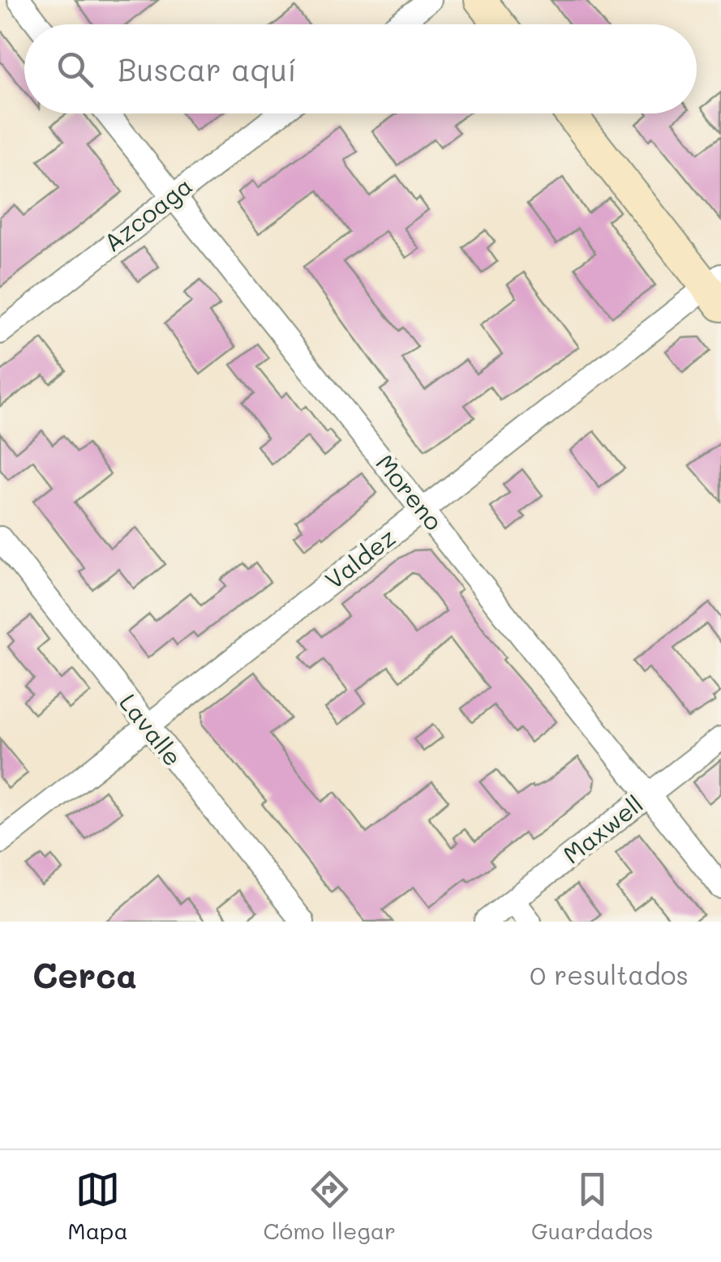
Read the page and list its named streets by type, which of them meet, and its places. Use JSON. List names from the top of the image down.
{
  "streets": {
    "street": [
      "Azcoaga",
      "Moreno",
      "Valdez",
      "Lavalle",
      "Maxwell"
    ]
  },
  "crossings": [
    ["Azcoaga", "Moreno"],
    ["Moreno", "Valdez"],
    ["Moreno", "Maxwell"],
    ["Valdez", "Lavalle"]
  ],
  "page": {
    "search": "Buscar aquí",
    "heading": ["Cerca", "0 resultados"],
    "nav": ["Mapa", "Cómo llegar", "Guardados"]
  }
}
